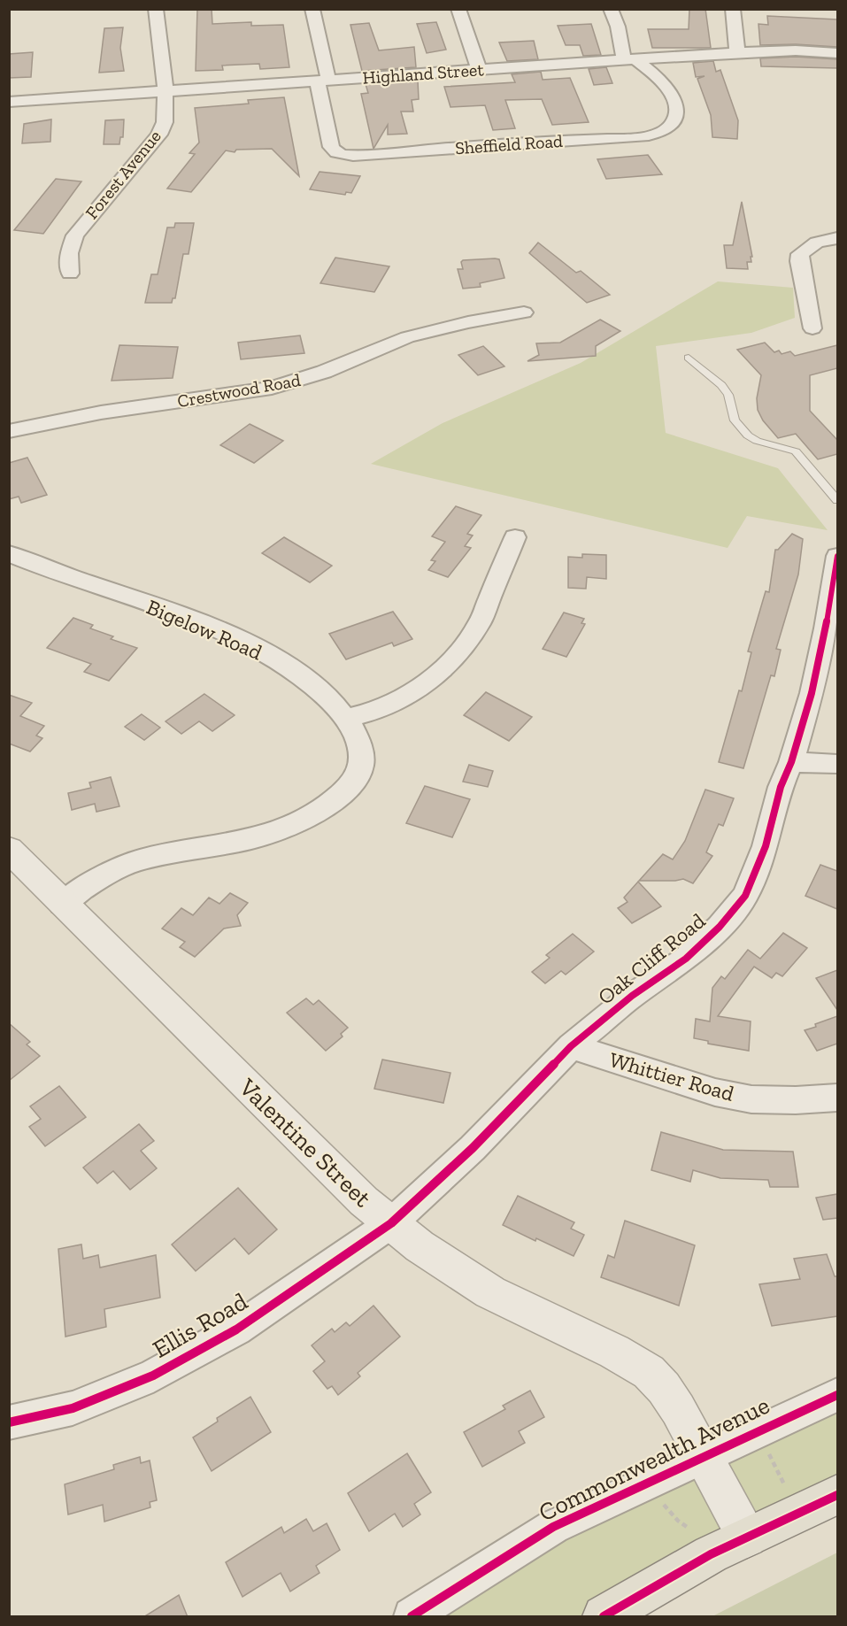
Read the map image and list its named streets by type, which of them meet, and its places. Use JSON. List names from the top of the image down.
{
  "streets": {
    "street": [
      "Highland Street",
      "Sheffield Road",
      "Forest Avenue",
      "Crestwood Road",
      "Bigelow Road",
      "Oak Cliff Road",
      "Whittier Road",
      "Valentine Street",
      "Ellis Road",
      "Commonwealth Avenue"
    ]
  },
  "crossings": [
    ["Highland Street", "Sheffield Road"],
    ["Highland Street", "Forest Avenue"],
    ["Bigelow Road", "Valentine Street"],
    ["Oak Cliff Road", "Whittier Road"],
    ["Oak Cliff Road", "Valentine Street"],
    ["Oak Cliff Road", "Ellis Road"],
    ["Valentine Street", "Ellis Road"],
    ["Valentine Street", "Commonwealth Avenue"]
  ]
}
